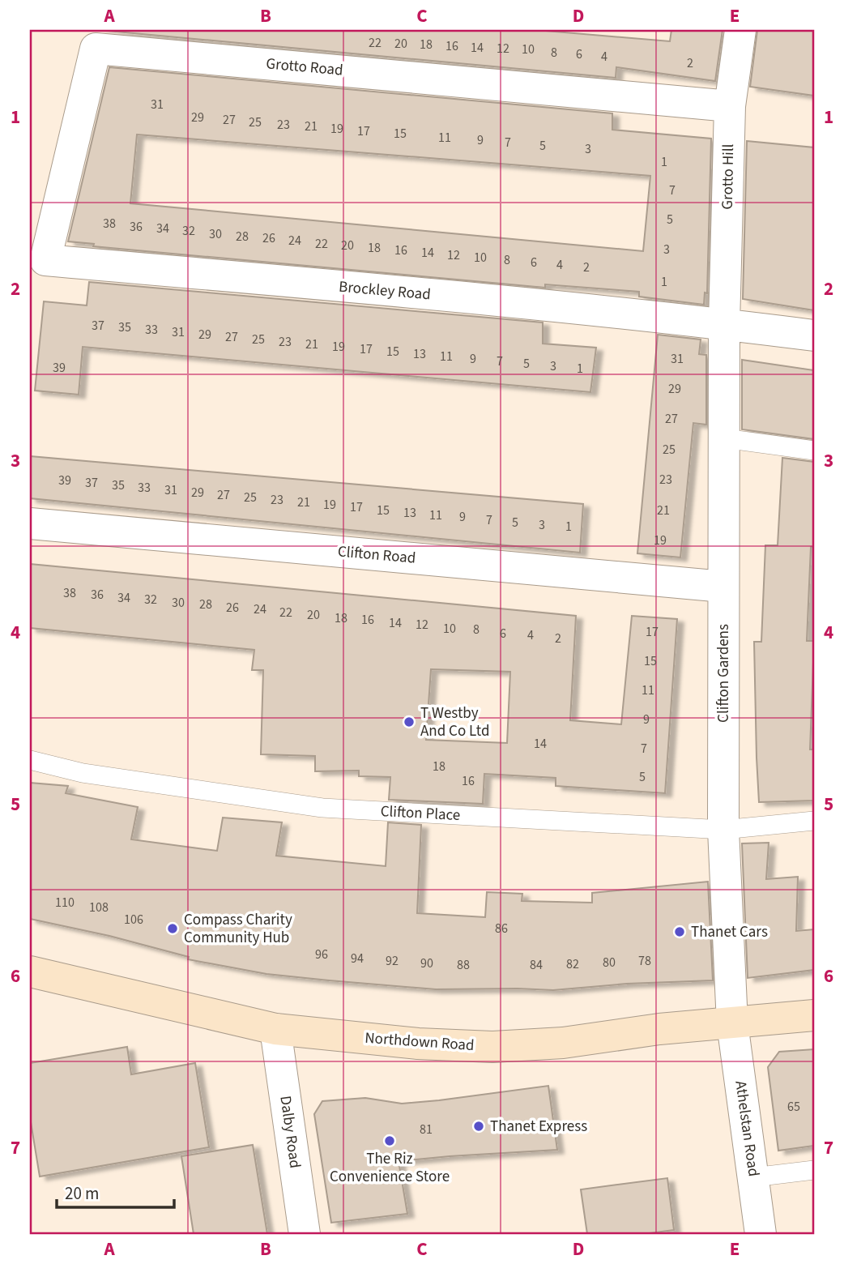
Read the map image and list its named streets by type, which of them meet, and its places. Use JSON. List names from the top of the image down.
{
  "streets": {
    "main road": ["Northdown Road"],
    "street": [
      "Grotto Road",
      "Grotto Hill",
      "Brockley Road",
      "Clifton Road",
      "Clifton Gardens",
      "Athelstan Road",
      "Dalby Road"
    ],
    "lane": ["Clifton Place"]
  },
  "crossings": [
    ["Grotto Road", "Grotto Hill"],
    ["Grotto Road", "Brockley Road"],
    ["Grotto Hill", "Brockley Road"],
    ["Grotto Hill", "Clifton Gardens"],
    ["Brockley Road", "Clifton Gardens"],
    ["Clifton Road", "Clifton Gardens"],
    ["Clifton Gardens", "Clifton Place"],
    ["Clifton Gardens", "Northdown Road"],
    ["Clifton Gardens", "Athelstan Road"],
    ["Northdown Road", "Athelstan Road"],
    ["Northdown Road", "Dalby Road"]
  ],
  "places": [
    "T Westby And Co Ltd",
    "Compass Charity Community Hub",
    "Thanet Cars",
    "Thanet Express",
    "The Riz Convenience Store"
  ],
  "house_numbers": [
    "22",
    "20",
    "18",
    "16",
    "14",
    "12",
    "10",
    "8",
    "6",
    "4",
    "2",
    "31",
    "29",
    "27",
    "25",
    "23",
    "21",
    "19",
    "17",
    "15",
    "11",
    "9",
    "7",
    "5",
    "3",
    "1",
    "7",
    "5",
    "38",
    "36",
    "34",
    "32",
    "30",
    "28",
    "26",
    "24",
    "22",
    "20",
    "18",
    "3",
    "16",
    "14",
    "12",
    "10",
    "8",
    "6",
    "4",
    "2",
    "1",
    "37",
    "35",
    "33",
    "31",
    "29",
    "27",
    "25",
    "23",
    "21",
    "19",
    "17",
    "15",
    "13",
    "11",
    "9",
    "31",
    "7",
    "5",
    "3",
    "39",
    "1",
    "29",
    "27",
    "25",
    "23",
    "39",
    "37",
    "35",
    "33",
    "31",
    "29",
    "27",
    "25",
    "23",
    "21",
    "19",
    "17",
    "15",
    "21",
    "13",
    "11",
    "9",
    "7",
    "5",
    "3",
    "1",
    "19",
    "38",
    "36",
    "34",
    "32",
    "30",
    "28",
    "26",
    "24",
    "22",
    "20",
    "18",
    "16",
    "14",
    "12",
    "10",
    "8",
    "17",
    "6",
    "4",
    "2",
    "15",
    "11",
    "9",
    "14",
    "7",
    "18",
    "5",
    "16",
    "110",
    "108",
    "106",
    "86",
    "96",
    "94",
    "92",
    "78",
    "80",
    "90",
    "82",
    "88",
    "84",
    "65",
    "81"
  ],
  "scale_bar": "20 m",
  "grid": {
    "columns": [
      "A",
      "B",
      "C",
      "D",
      "E"
    ],
    "rows": [
      "1",
      "2",
      "3",
      "4",
      "5",
      "6",
      "7"
    ]
  }
}
